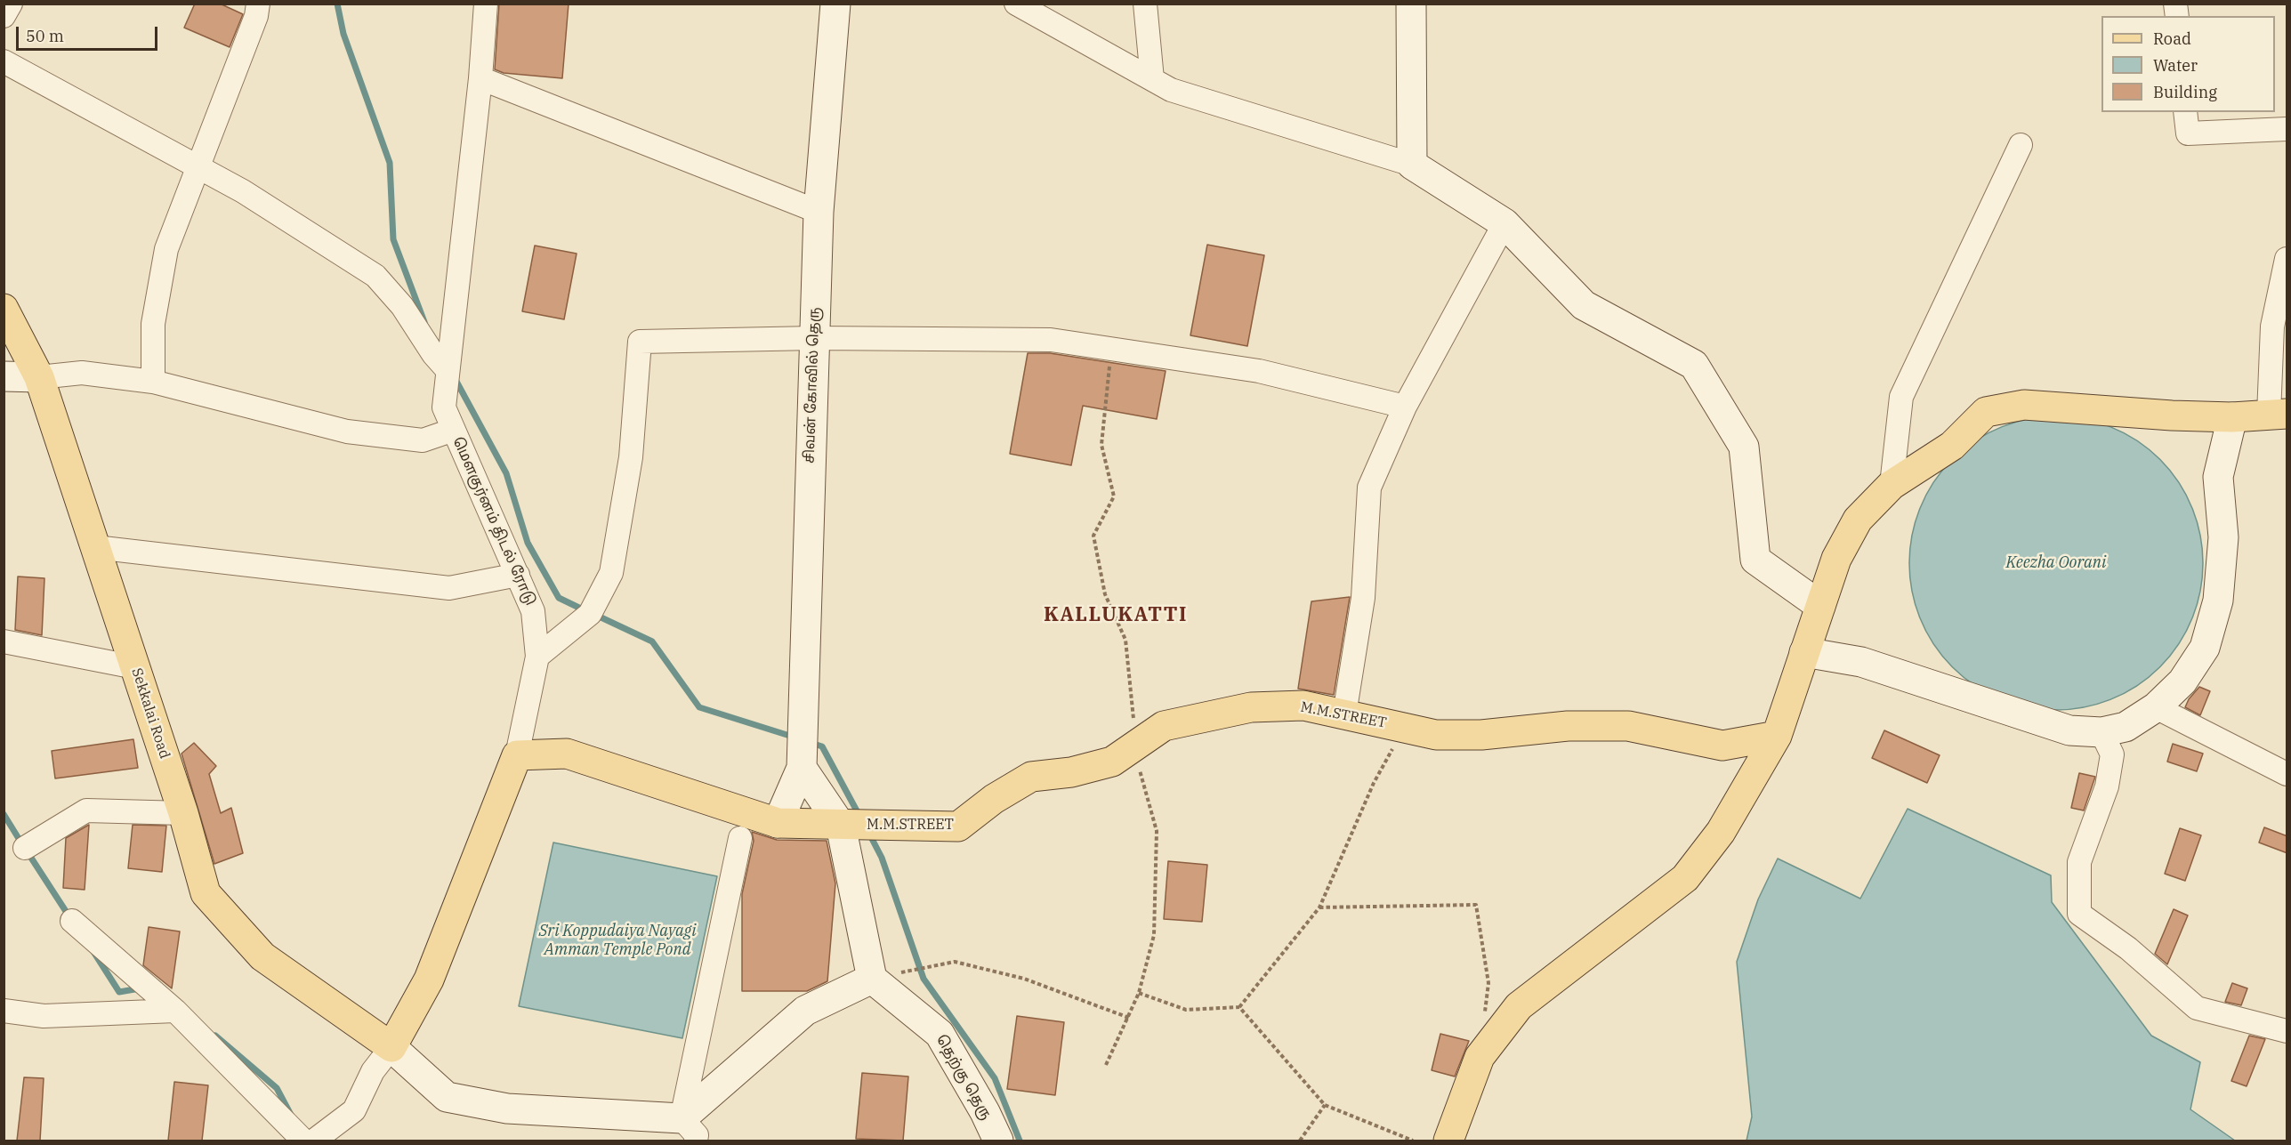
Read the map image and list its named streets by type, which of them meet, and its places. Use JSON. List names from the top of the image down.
{
  "streets": {
    "main road": ["மௌகுர்னம் திடல் ரோடு", "Sekkalai Road", "M.M.STREET"],
    "street": ["சிவன் கோவில் தெரு", "தெற்கு தெரு"]
  },
  "crossings": [
    ["மௌகுர்னம் திடல் ரோடு", "Sekkalai Road"],
    ["மௌகுர்னம் திடல் ரோடு", "M.M.STREET"]
  ],
  "districts": ["KALLUKATTI"],
  "water": ["Keezha Oorani", "Sri Koppudaiya Nayagi Amman Temple Pond"],
  "legend": ["Road", "Water", "Building"],
  "scale_bar": "50 m"
}
